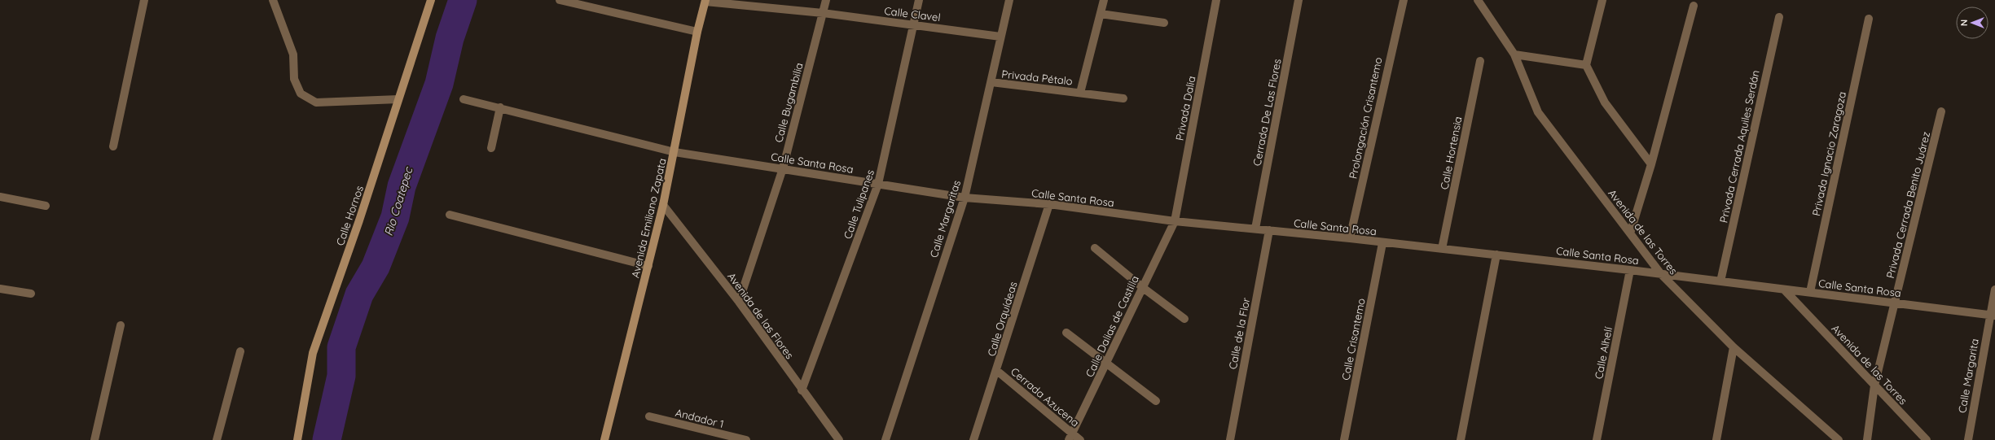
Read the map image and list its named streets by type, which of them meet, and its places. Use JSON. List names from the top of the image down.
{
  "streets": {
    "street": [
      "Calle Clavel",
      "Privada Pétalo",
      "Calle Bugambilia",
      "Privada Dalia",
      "Cerrada De Las Flores",
      "Prolongación Crisantemo",
      "Privada Cerrada Aquiles Serdán",
      "Calle Hortensia",
      "Privada Ignacio Zaragoza",
      "Calle Santa Rosa",
      "Calle Tulipanes",
      "Privada Cerrada Benito Juárez",
      "Calle Hornos",
      "Avenida Emiliano Zapata",
      "Calle Margaritas",
      "Avenida de las Torres",
      "Avenida de las Flores",
      "Calle Orquídeas",
      "Calle Dalias de Castilla",
      "Calle de la Flor",
      "Calle Crisantemo",
      "Calle Alhelí",
      "Calle Margarita",
      "Cerrada Azucena",
      "Andador 1"
    ]
  },
  "crossings": [
    ["Calle Clavel", "Calle Bugambilia"],
    ["Calle Clavel", "Calle Tulipanes"],
    ["Calle Clavel", "Avenida Emiliano Zapata"],
    ["Calle Clavel", "Calle Margaritas"],
    ["Privada Pétalo", "Calle Margaritas"],
    ["Calle Bugambilia", "Calle Santa Rosa"],
    ["Calle Bugambilia", "Avenida de las Flores"],
    ["Privada Dalia", "Calle Santa Rosa"],
    ["Privada Dalia", "Calle Dalias de Castilla"],
    ["Cerrada De Las Flores", "Calle Santa Rosa"],
    ["Prolongación Crisantemo", "Calle Santa Rosa"],
    ["Privada Cerrada Aquiles Serdán", "Calle Santa Rosa"],
    ["Calle Hortensia", "Calle Santa Rosa"],
    ["Privada Ignacio Zaragoza", "Calle Santa Rosa"],
    ["Calle Santa Rosa", "Calle Tulipanes"],
    ["Calle Santa Rosa", "Privada Cerrada Benito Juárez"],
    ["Calle Santa Rosa", "Avenida Emiliano Zapata"],
    ["Calle Santa Rosa", "Calle Margaritas"],
    ["Calle Santa Rosa", "Avenida de las Torres"],
    ["Calle Santa Rosa", "Calle Orquídeas"],
    ["Calle Santa Rosa", "Calle Dalias de Castilla"],
    ["Calle Santa Rosa", "Calle de la Flor"],
    ["Calle Santa Rosa", "Calle Crisantemo"],
    ["Calle Santa Rosa", "Calle Alhelí"],
    ["Calle Santa Rosa", "Calle Margarita"],
    ["Calle Tulipanes", "Avenida de las Flores"],
    ["Privada Cerrada Benito Juárez", "Avenida de las Torres"],
    ["Avenida Emiliano Zapata", "Avenida de las Flores"],
    ["Calle Orquídeas", "Cerrada Azucena"],
    ["Calle Dalias de Castilla", "Cerrada Azucena"]
  ],
  "water": ["Rio Coatepec"],
  "north": "left"
}
